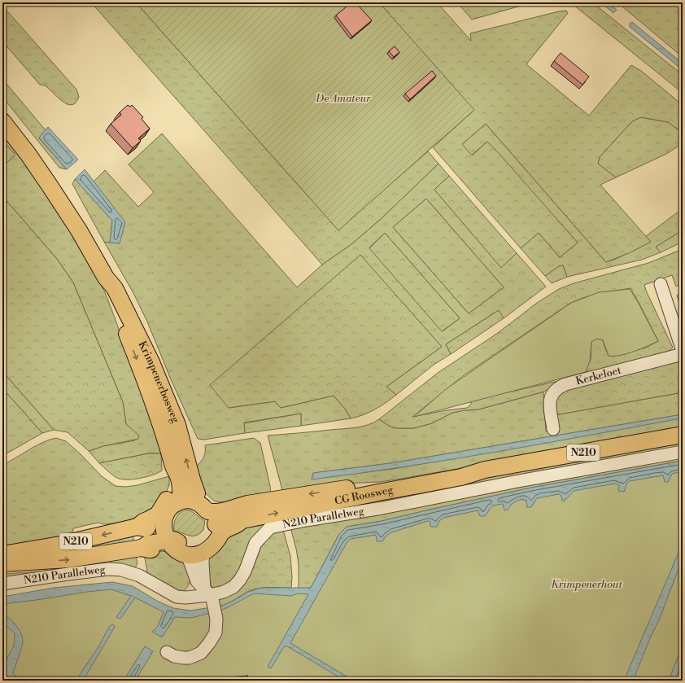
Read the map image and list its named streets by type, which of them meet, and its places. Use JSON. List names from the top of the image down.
{
  "streets": {
    "main road": ["Krimpenerbosweg", "N210", "CG Roosweg"],
    "street": ["Kerkeloet", "N210 Parallelweg"]
  },
  "crossings": [
    ["N210", "CG Roosweg"]
  ],
  "parks": ["De Amateur", "Krimpenerhout"]
}
